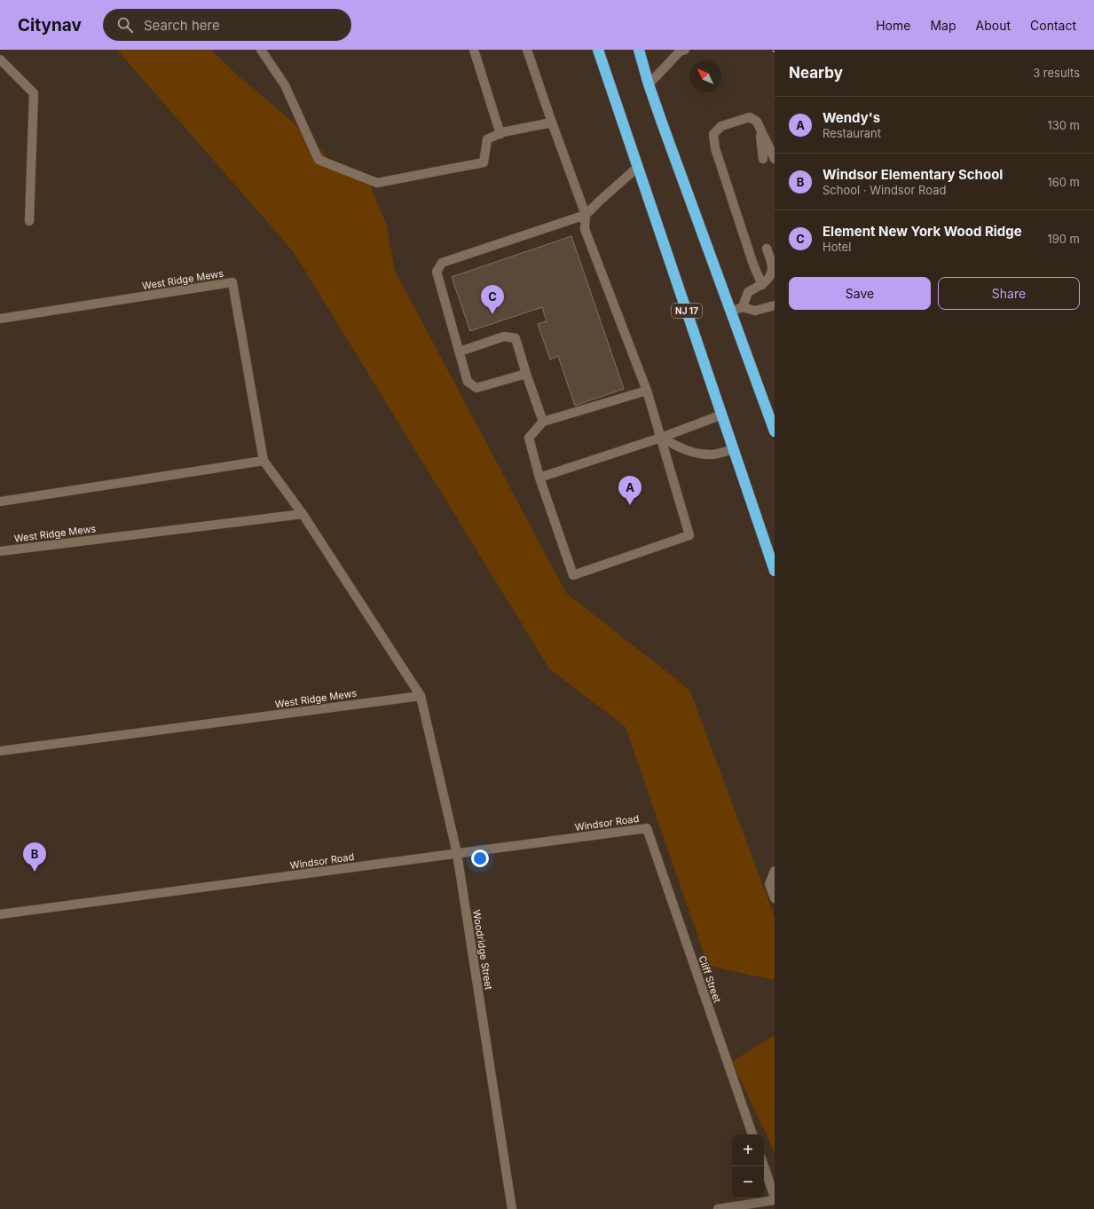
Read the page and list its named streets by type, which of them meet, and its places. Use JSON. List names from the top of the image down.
{
  "streets": {
    "highway": ["NJ 17"],
    "street": [
      "West Ridge Mews",
      "Windsor Road",
      "Woodridge Street",
      "Cliff Street"
    ]
  },
  "crossings": [
    ["West Ridge Mews", "Woodridge Street"],
    ["Windsor Road", "Woodridge Street"],
    ["Windsor Road", "Cliff Street"]
  ],
  "north": "top left",
  "page": {
    "header": "Citynav",
    "search": "Search here",
    "nav": [
      "Home",
      "Map",
      "About",
      "Contact"
    ],
    "heading": ["Nearby", "3 results"],
    "list": [
      {
        "mark": "A",
        "name": "Wendy's",
        "note": "Restaurant",
        "value": "130 m"
      },
      {
        "mark": "B",
        "name": "Windsor Elementary School",
        "note": "School · Windsor Road",
        "value": "160 m"
      },
      {
        "mark": "C",
        "name": "Element New York Wood Ridge",
        "note": "Hotel",
        "value": "190 m"
      }
    ],
    "buttons": ["Save", "Share"],
    "pins": ["C", "A", "B"],
    "map_buttons": ["+", "−"]
  }
}
